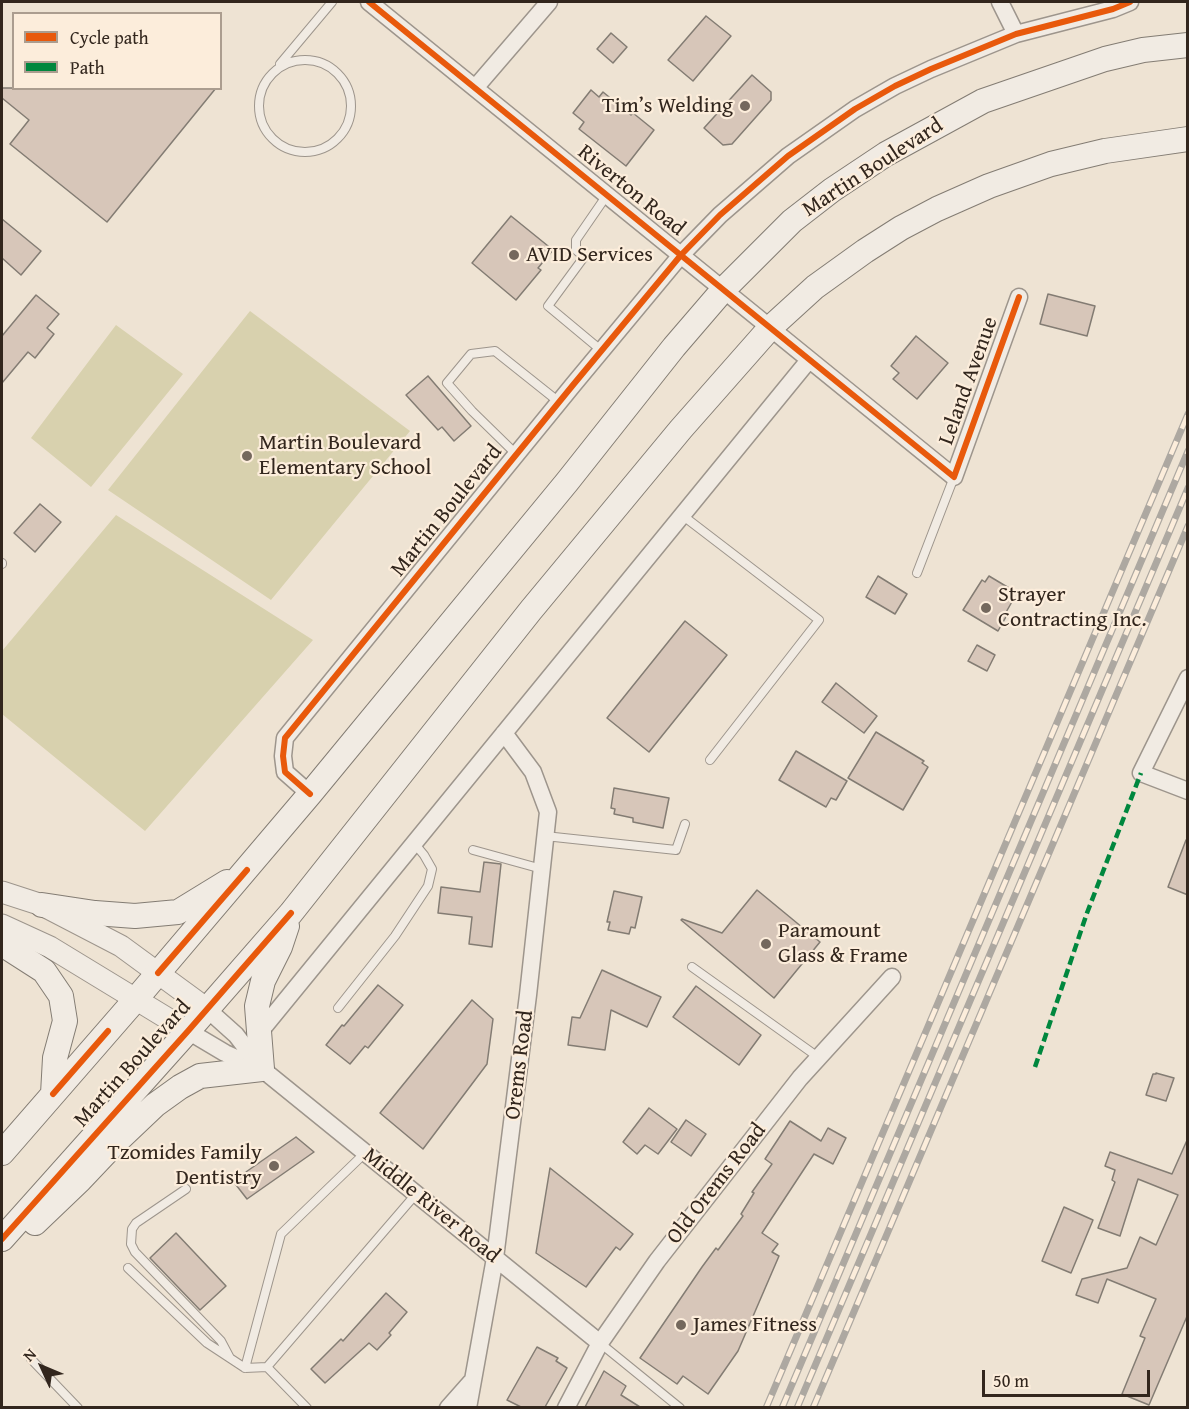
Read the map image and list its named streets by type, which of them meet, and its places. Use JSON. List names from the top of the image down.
{
  "streets": {
    "main road": ["Martin Boulevard"],
    "street": [
      "Riverton Road",
      "Leland Avenue",
      "Orems Road",
      "Old Orems Road",
      "Middle River Road"
    ]
  },
  "crossings": [
    ["Martin Boulevard", "Riverton Road"],
    ["Martin Boulevard", "Middle River Road"],
    ["Riverton Road", "Leland Avenue"],
    ["Orems Road", "Middle River Road"],
    ["Old Orems Road", "Middle River Road"]
  ],
  "places": [
    "Tim’s Welding",
    "AVID Services",
    "Martin Boulevard Elementary School",
    "Strayer Contracting Inc.",
    "Paramount Glass & Frame",
    "Tzomides Family Dentistry",
    "James Fitness"
  ],
  "legend": ["Cycle path", "Path"],
  "scale_bar": "50 m",
  "north": "top left"
}
